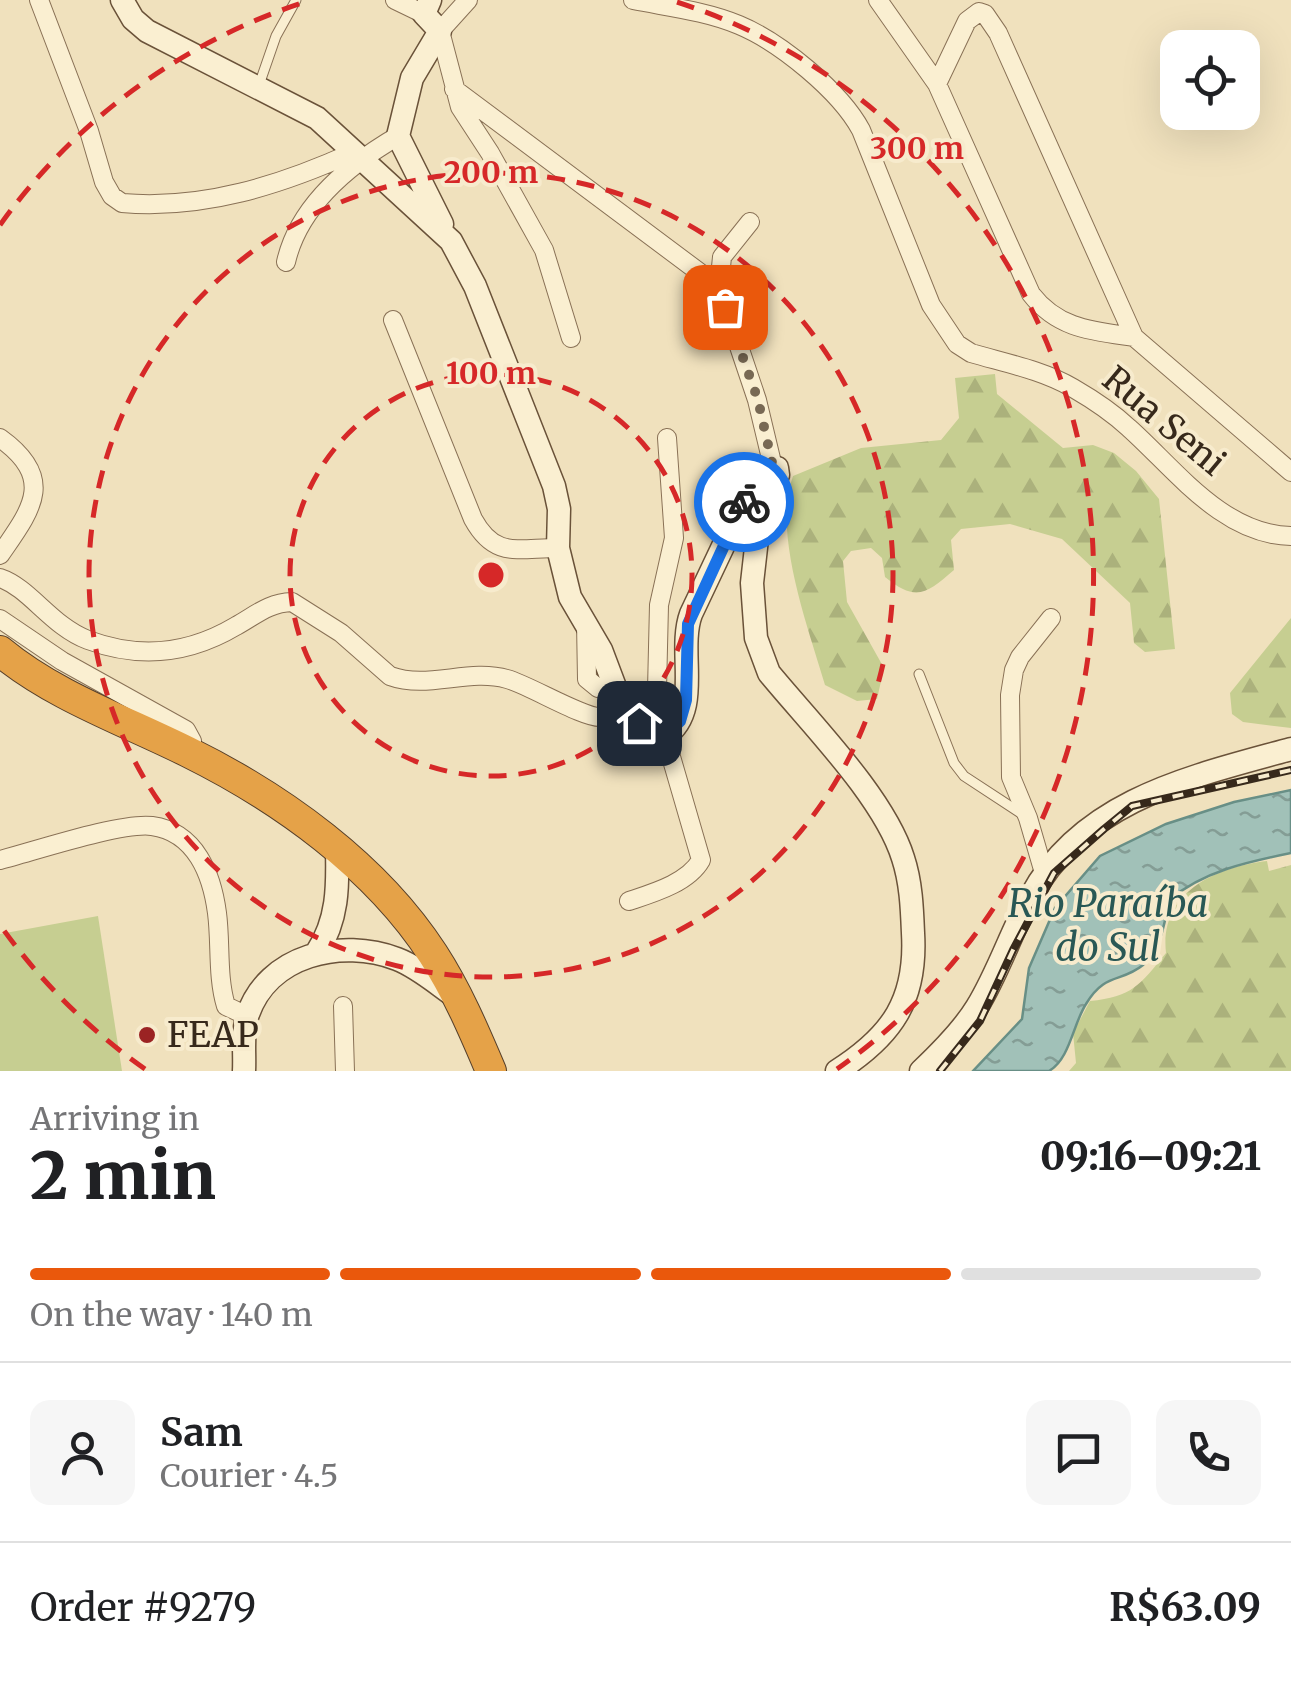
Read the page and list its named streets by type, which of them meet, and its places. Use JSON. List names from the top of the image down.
{
  "streets": {
    "street": ["Rua Seni"]
  },
  "water": ["Rio Paraíba do Sul"],
  "places": ["FEAP"],
  "page": {
    "heading": ["2 min", "Arriving in", "09:16–09:21"],
    "panel": [
      "Sam",
      "Courier · 4.5",
      "Order #9279",
      "R$63.09"
    ],
    "bar": "On the way · 140 m"
  },
  "rings": ["300 m", "200 m", "100 m"]
}
